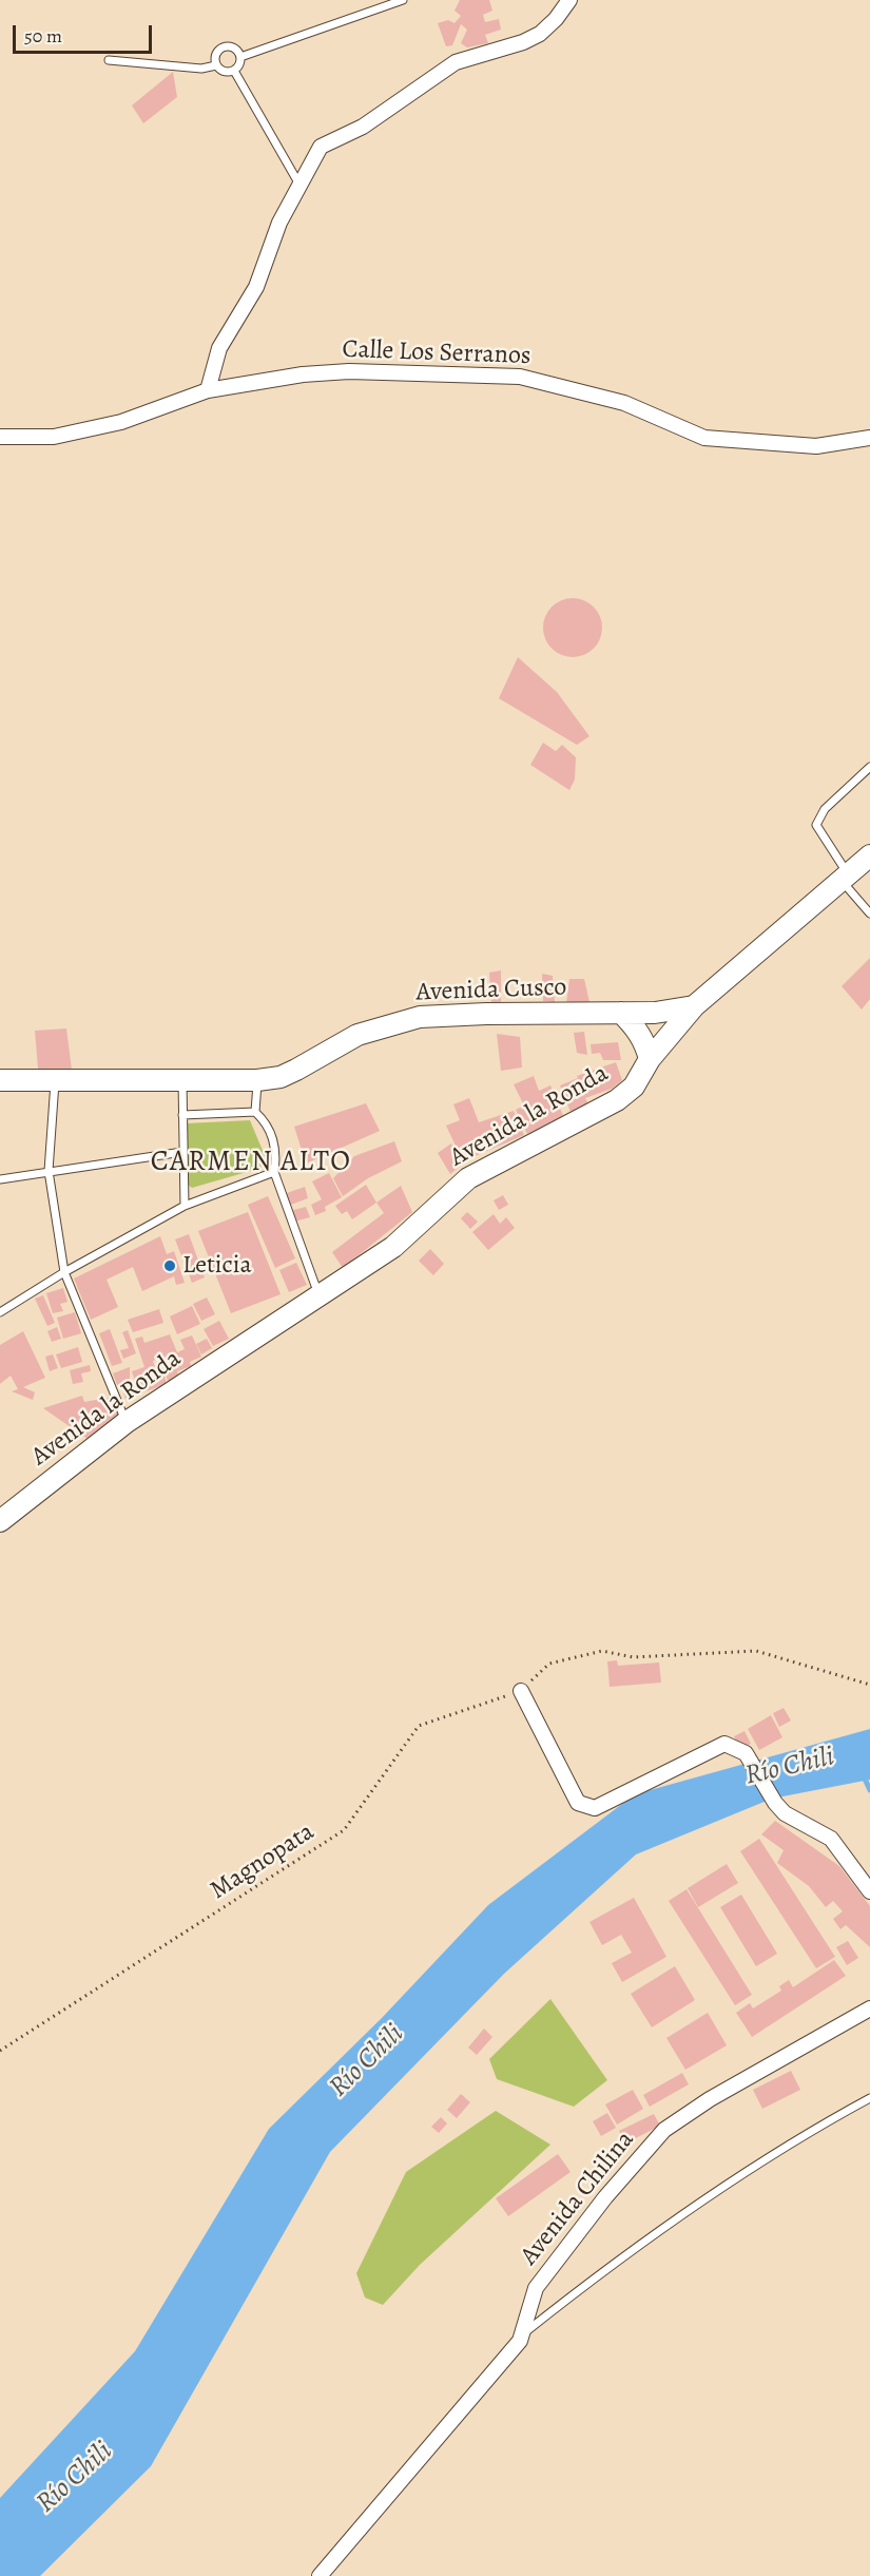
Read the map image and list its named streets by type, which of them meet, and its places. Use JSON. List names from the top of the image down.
{
  "streets": {
    "main road": ["Avenida Cusco", "Avenida la Ronda"],
    "street": ["Calle Los Serranos", "Avenida Chilina"],
    "path": ["Magnopata"]
  },
  "crossings": [
    ["Avenida Cusco", "Avenida la Ronda"]
  ],
  "districts": ["CARMEN ALTO"],
  "water": ["Río Chili"],
  "places": ["Leticia"],
  "scale_bar": "50 m"
}
